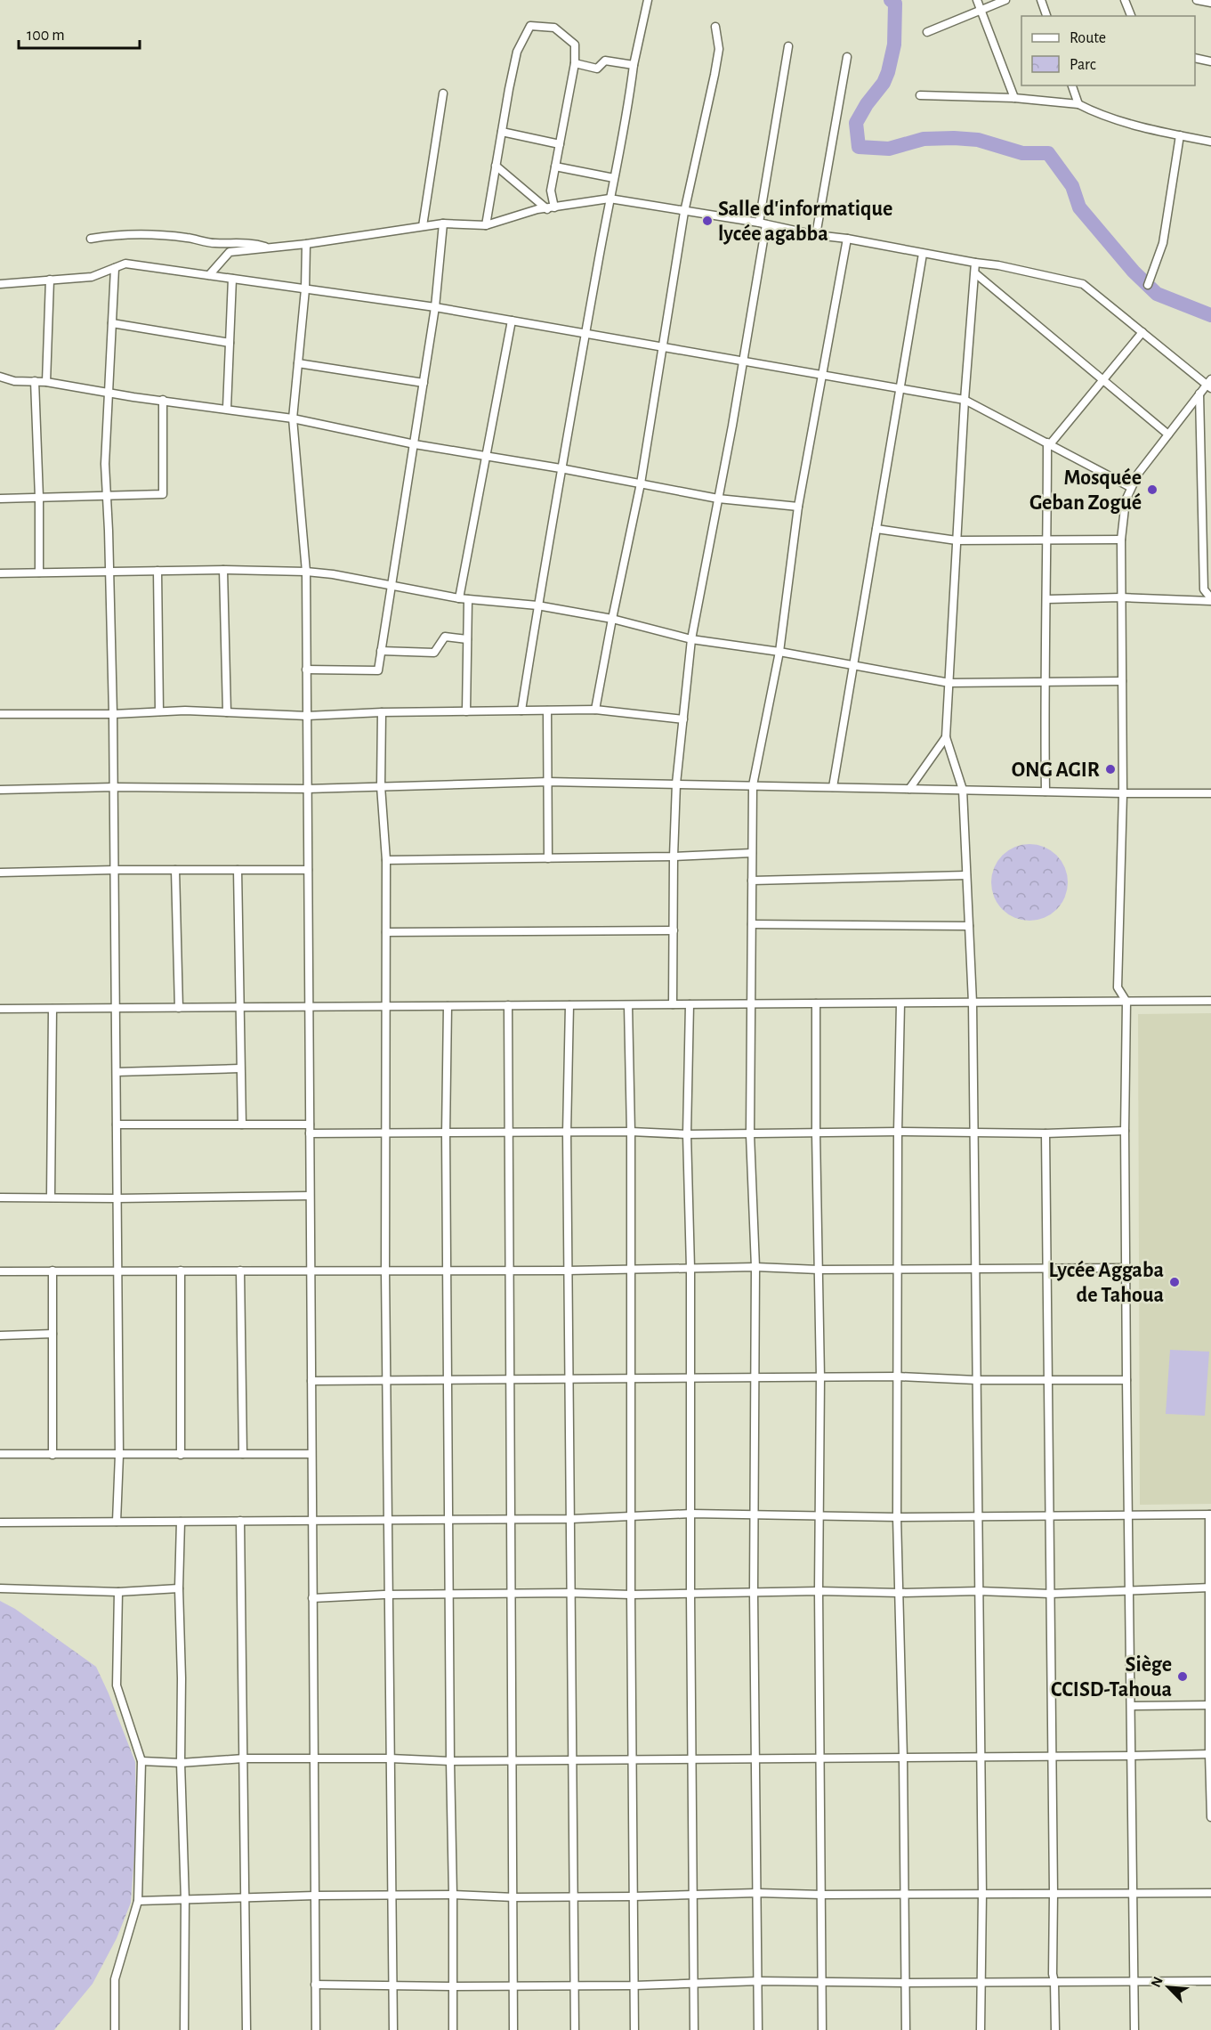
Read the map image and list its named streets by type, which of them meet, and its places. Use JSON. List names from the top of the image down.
{
  "places": [
    "Salle d'informatique lycée agabba",
    "Mosquée Geban Zogué",
    "ONG AGIR",
    "Lycée Aggaba de Tahoua",
    "Siège CCISD-Tahoua"
  ],
  "legend": ["Route", "Parc"],
  "scale_bar": "100 m",
  "north": "top left"
}
